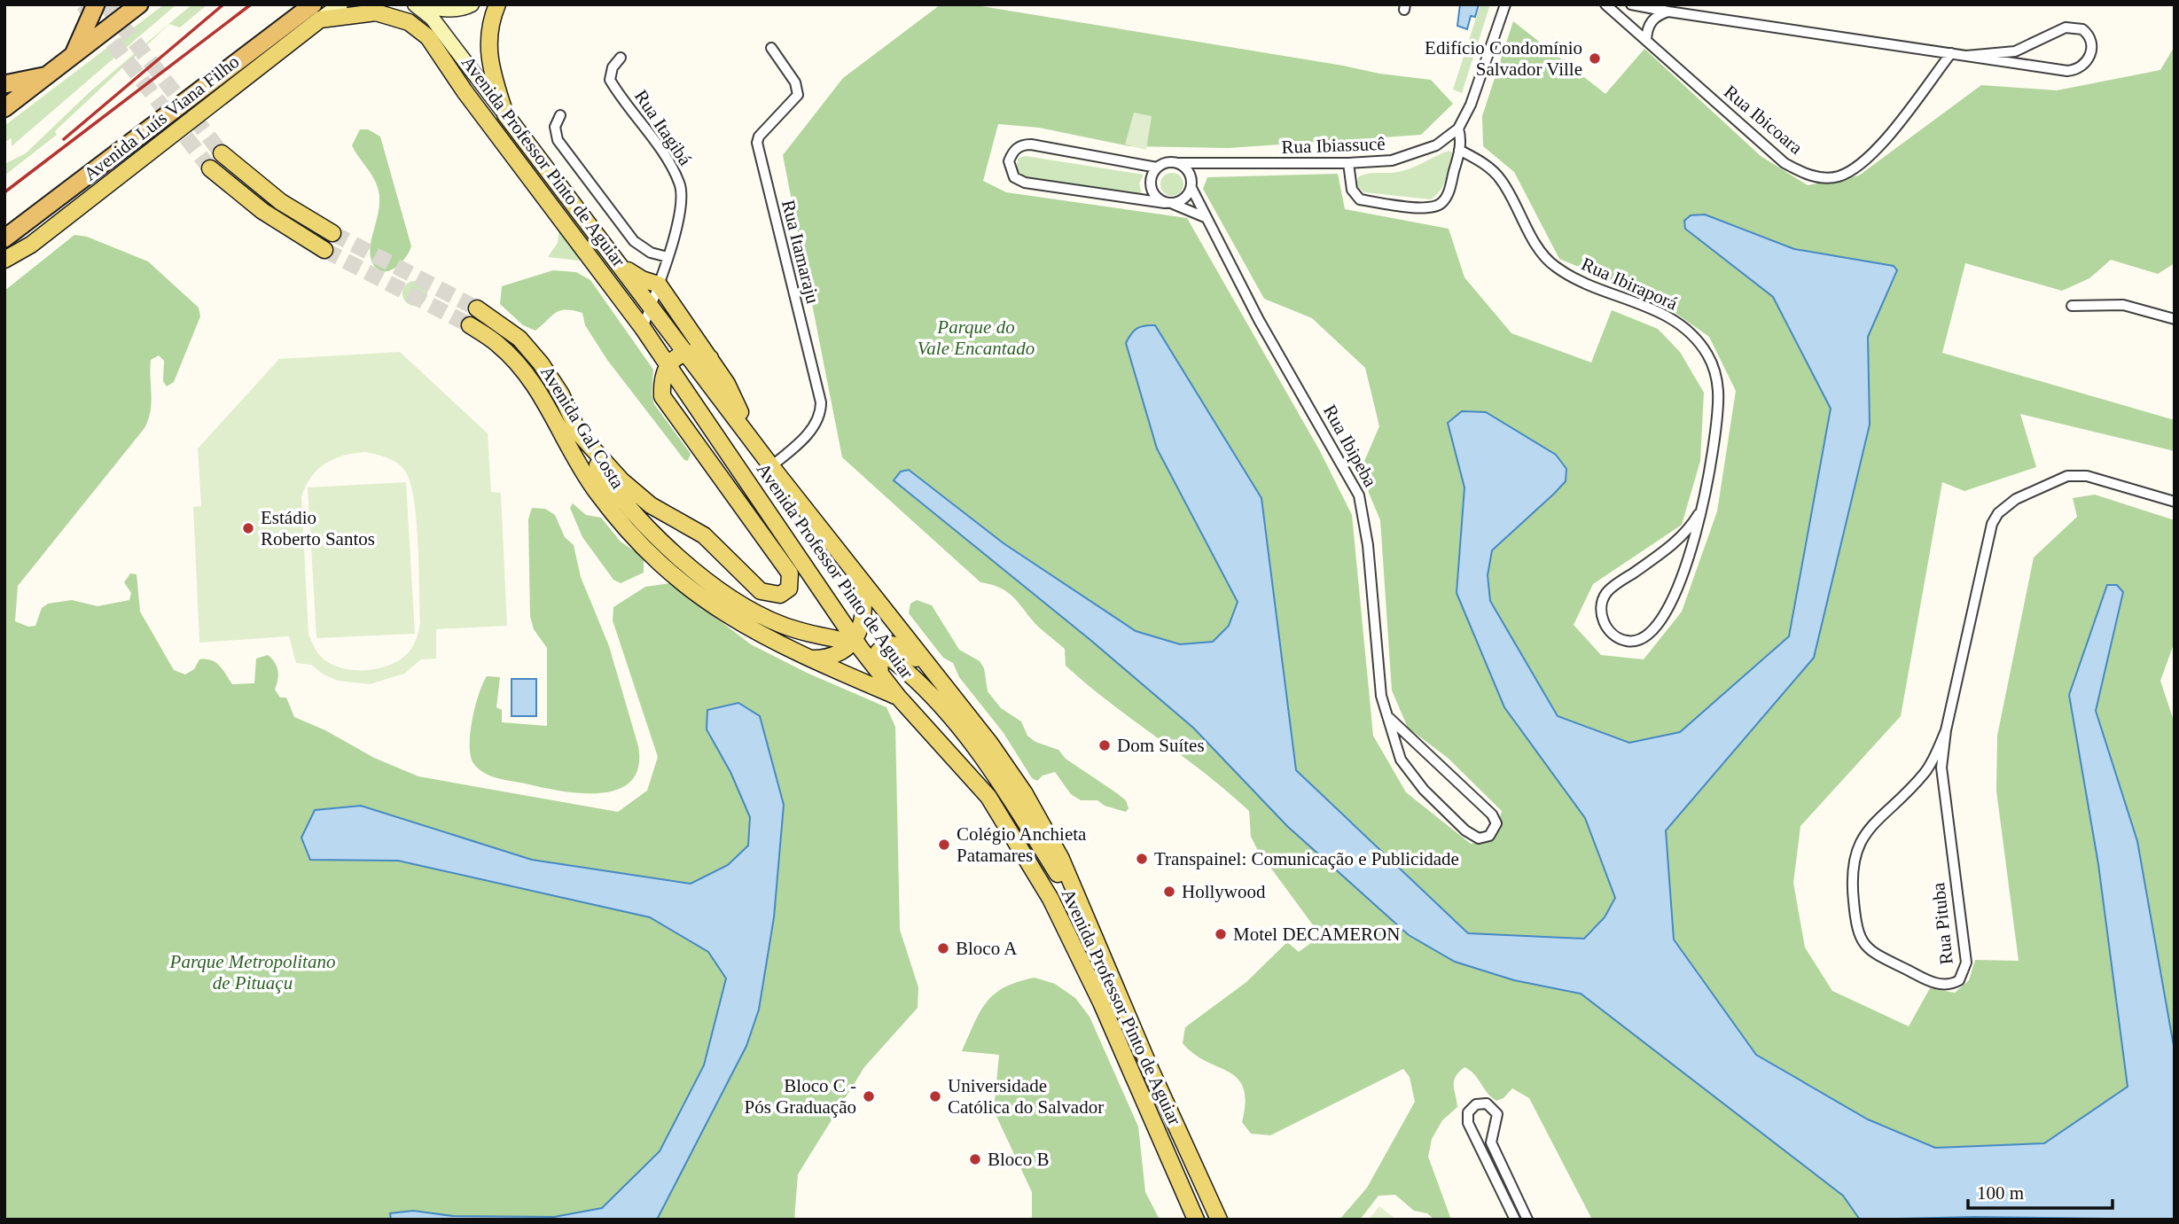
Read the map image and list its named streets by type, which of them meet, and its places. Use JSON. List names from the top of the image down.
{
  "streets": {
    "highway": ["Avenida Luís Viana Filho"],
    "main road": ["Avenida Professor Pinto de Aguiar", "Avenida Gal Costa"],
    "street": [
      "Rua Ibicoara",
      "Rua Itagibá",
      "Rua Ibiassucê",
      "Rua Itamaraju",
      "Rua Ibiraporá",
      "Rua Ibipeba",
      "Rua Pituba"
    ]
  },
  "crossings": [
    ["Avenida Luís Viana Filho", "Avenida Professor Pinto de Aguiar"],
    ["Rua Itagibá", "Avenida Professor Pinto de Aguiar"],
    ["Rua Ibiassucê", "Rua Ibipeba"],
    ["Avenida Professor Pinto de Aguiar", "Rua Itamaraju"],
    ["Avenida Professor Pinto de Aguiar", "Avenida Gal Costa"]
  ],
  "parks": ["Parque do Vale Encantado", "Parque Metropolitano de Pituaçu"],
  "places": [
    "Edifício Condomínio Salvador Ville",
    "Estádio Roberto Santos",
    "Dom Suítes",
    "Colégio Anchieta Patamares",
    "Transpainel: Comunicação e Publicidade",
    "Hollywood",
    "Motel DECAMERON",
    "Bloco A",
    "Bloco C - Pós Graduação",
    "Universidade Católica do Salvador",
    "Bloco B"
  ],
  "scale_bar": "100 m"
}
